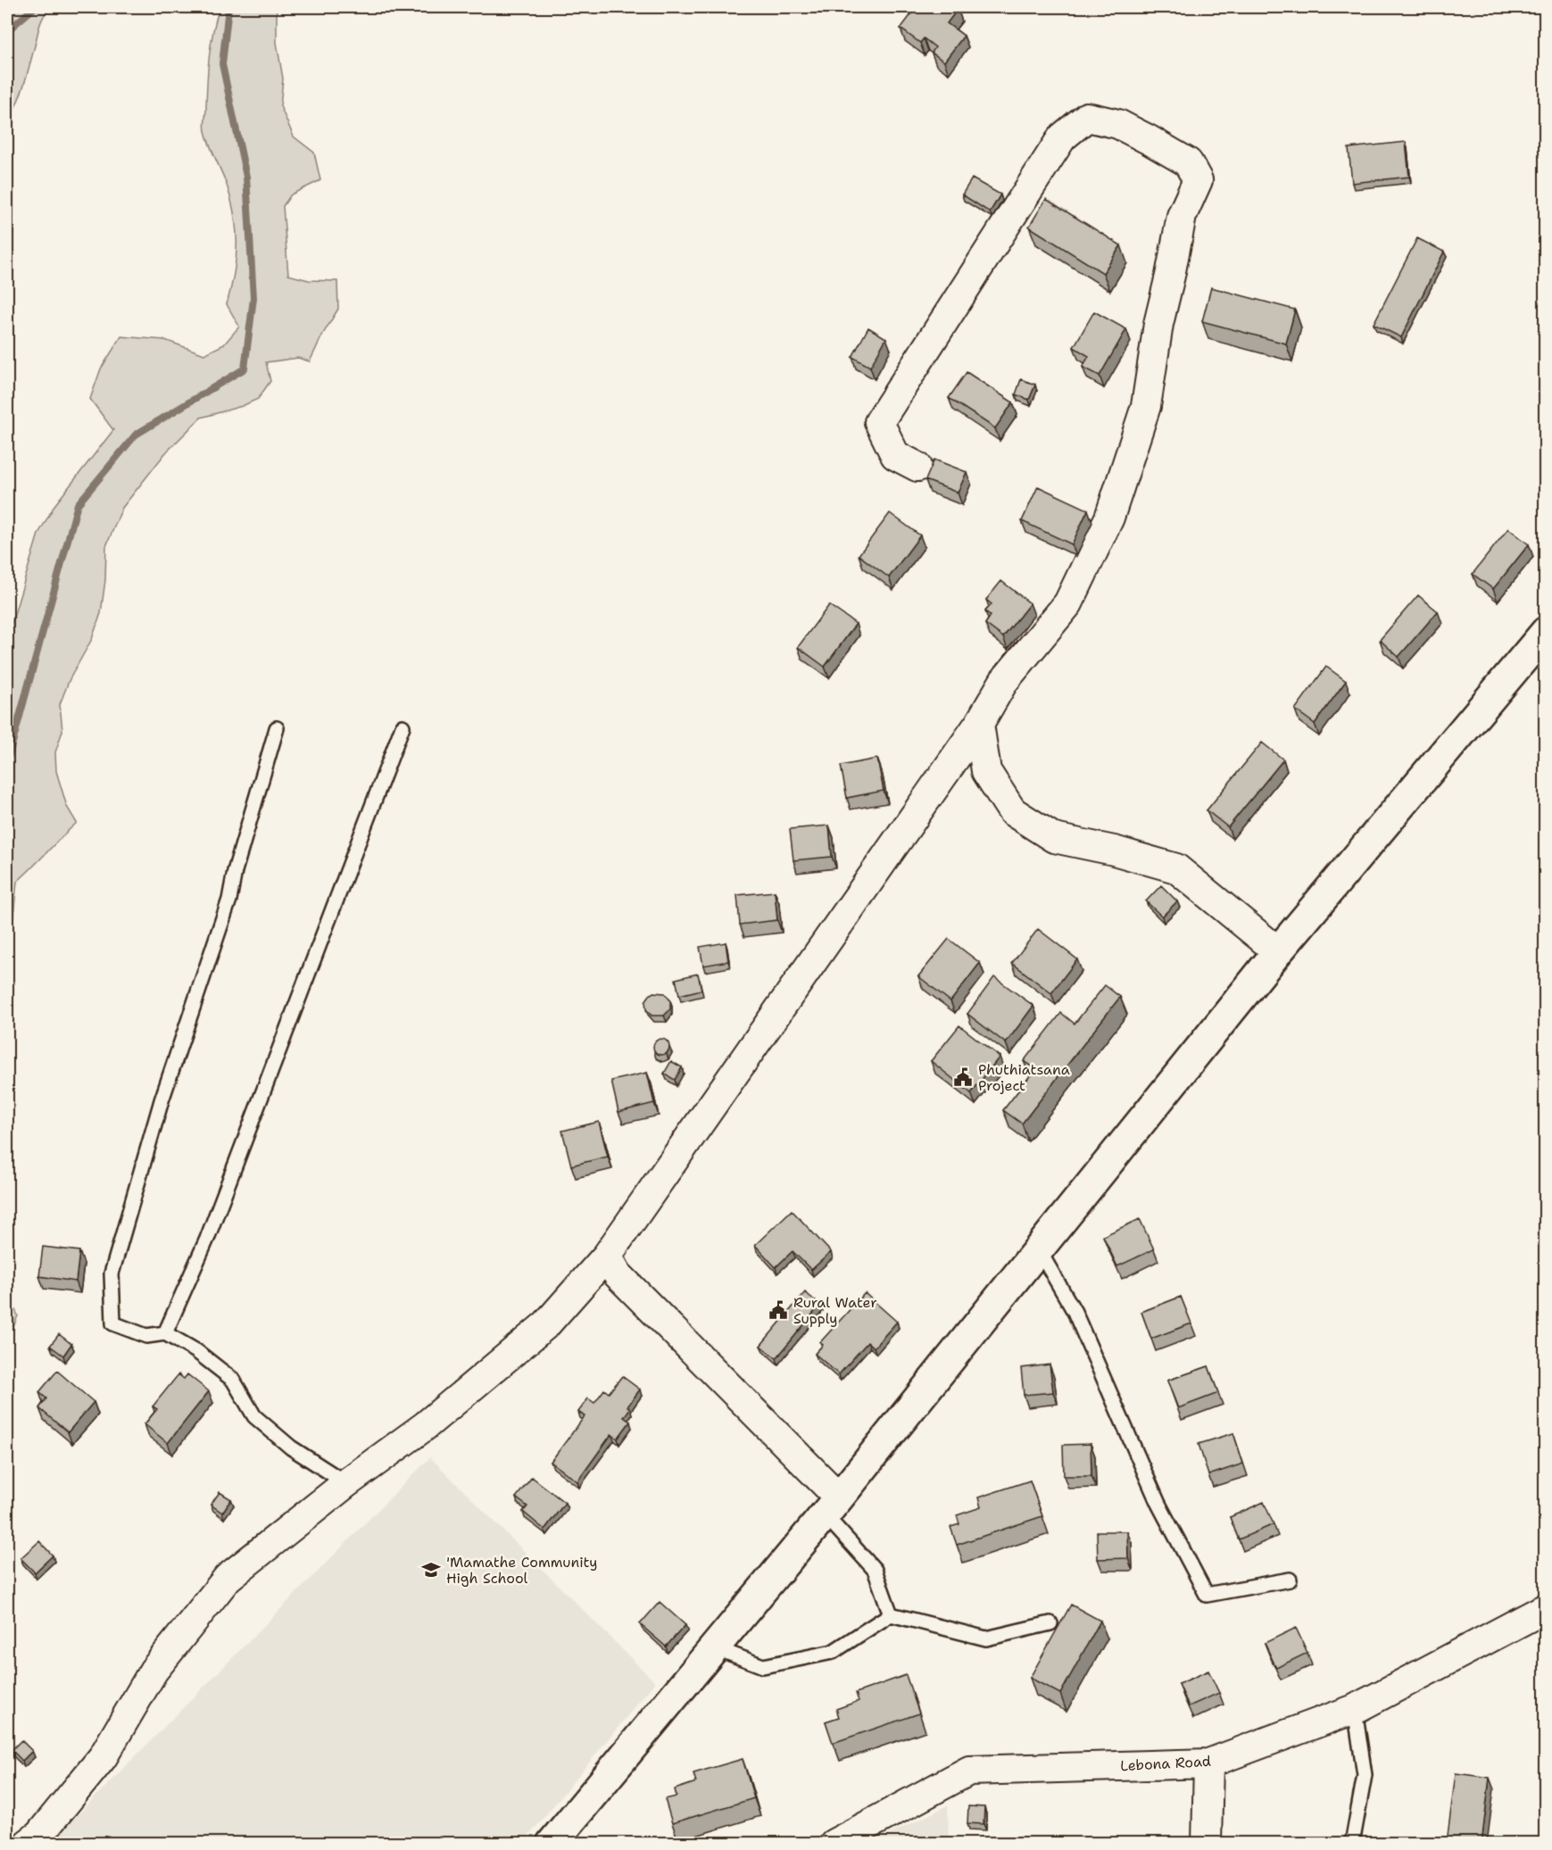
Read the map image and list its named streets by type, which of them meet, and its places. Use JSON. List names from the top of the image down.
{
  "streets": {
    "street": ["Lebona Road"]
  },
  "places": {
    "public building": ["Phuthiatsana Project", "Rural Water Supply"],
    "school or university": ["'Mamathe Community High School"]
  }
}
